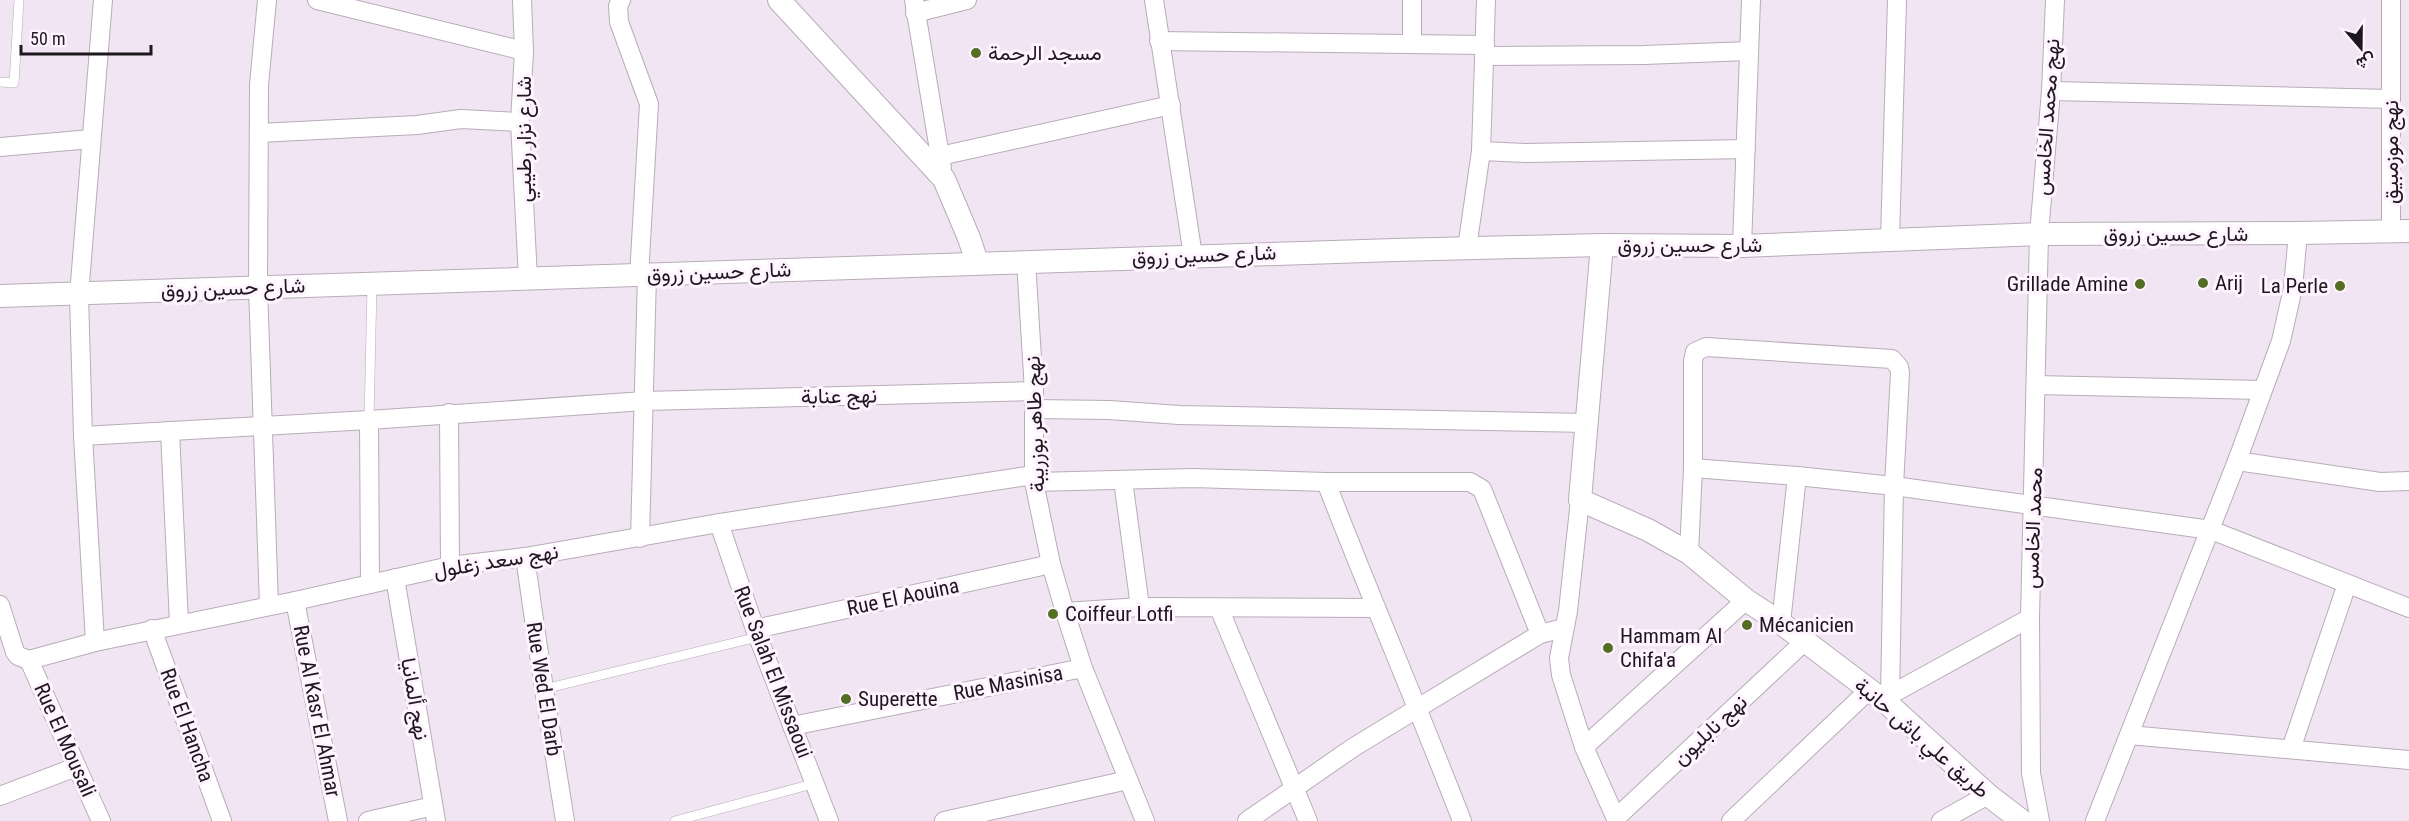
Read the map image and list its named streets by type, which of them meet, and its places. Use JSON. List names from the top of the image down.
{
  "streets": {
    "street": [
      "نهج محمد الخامس",
      "شارع نزار رطيبي",
      "نهج موزمبيق",
      "شارع حسين زروق",
      "نهج عنابة",
      "نهج طاهر بوزريبة",
      "محمد الخامس",
      "نهج سعد زغلول",
      "Rue El Aouina",
      "Rue Salah El Missaoui",
      "Rue Masinisa",
      "Rue Wed El Darb",
      "نهج ألمانيا",
      "Rue Al Kasr El Ahmar",
      "Rue El Hancha",
      "نهج نابليون",
      "طريق علي باش حانبة",
      "Rue El Mousali"
    ]
  },
  "crossings": [
    ["نهج محمد الخامس", "شارع حسين زروق"],
    ["نهج محمد الخامس", "محمد الخامس"],
    ["شارع نزار رطيبي", "شارع حسين زروق"],
    ["نهج موزمبيق", "شارع حسين زروق"],
    ["شارع حسين زروق", "نهج طاهر بوزريبة"],
    ["شارع حسين زروق", "محمد الخامس"],
    ["نهج عنابة", "نهج طاهر بوزريبة"],
    ["نهج طاهر بوزريبة", "نهج سعد زغلول"],
    ["نهج طاهر بوزريبة", "Rue El Aouina"],
    ["نهج طاهر بوزريبة", "Rue Masinisa"],
    ["نهج سعد زغلول", "Rue Salah El Missaoui"],
    ["نهج سعد زغلول", "Rue Wed El Darb"],
    ["نهج سعد زغلول", "نهج ألمانيا"],
    ["نهج سعد زغلول", "Rue Al Kasr El Ahmar"],
    ["نهج سعد زغلول", "Rue El Hancha"],
    ["نهج سعد زغلول", "Rue El Mousali"],
    ["Rue El Aouina", "Rue Salah El Missaoui"],
    ["Rue Salah El Missaoui", "Rue Masinisa"],
    ["نهج نابليون", "طريق علي باش حانبة"]
  ],
  "places": [
    "مسجد الرحمة",
    "Arij",
    "Grillade Amine",
    "La Perle",
    "Coiffeur Lotfi",
    "Mécanicien",
    "Hammam Al Chifa'a",
    "Superette"
  ],
  "scale_bar": "50 m",
  "north": "bottom"
}
